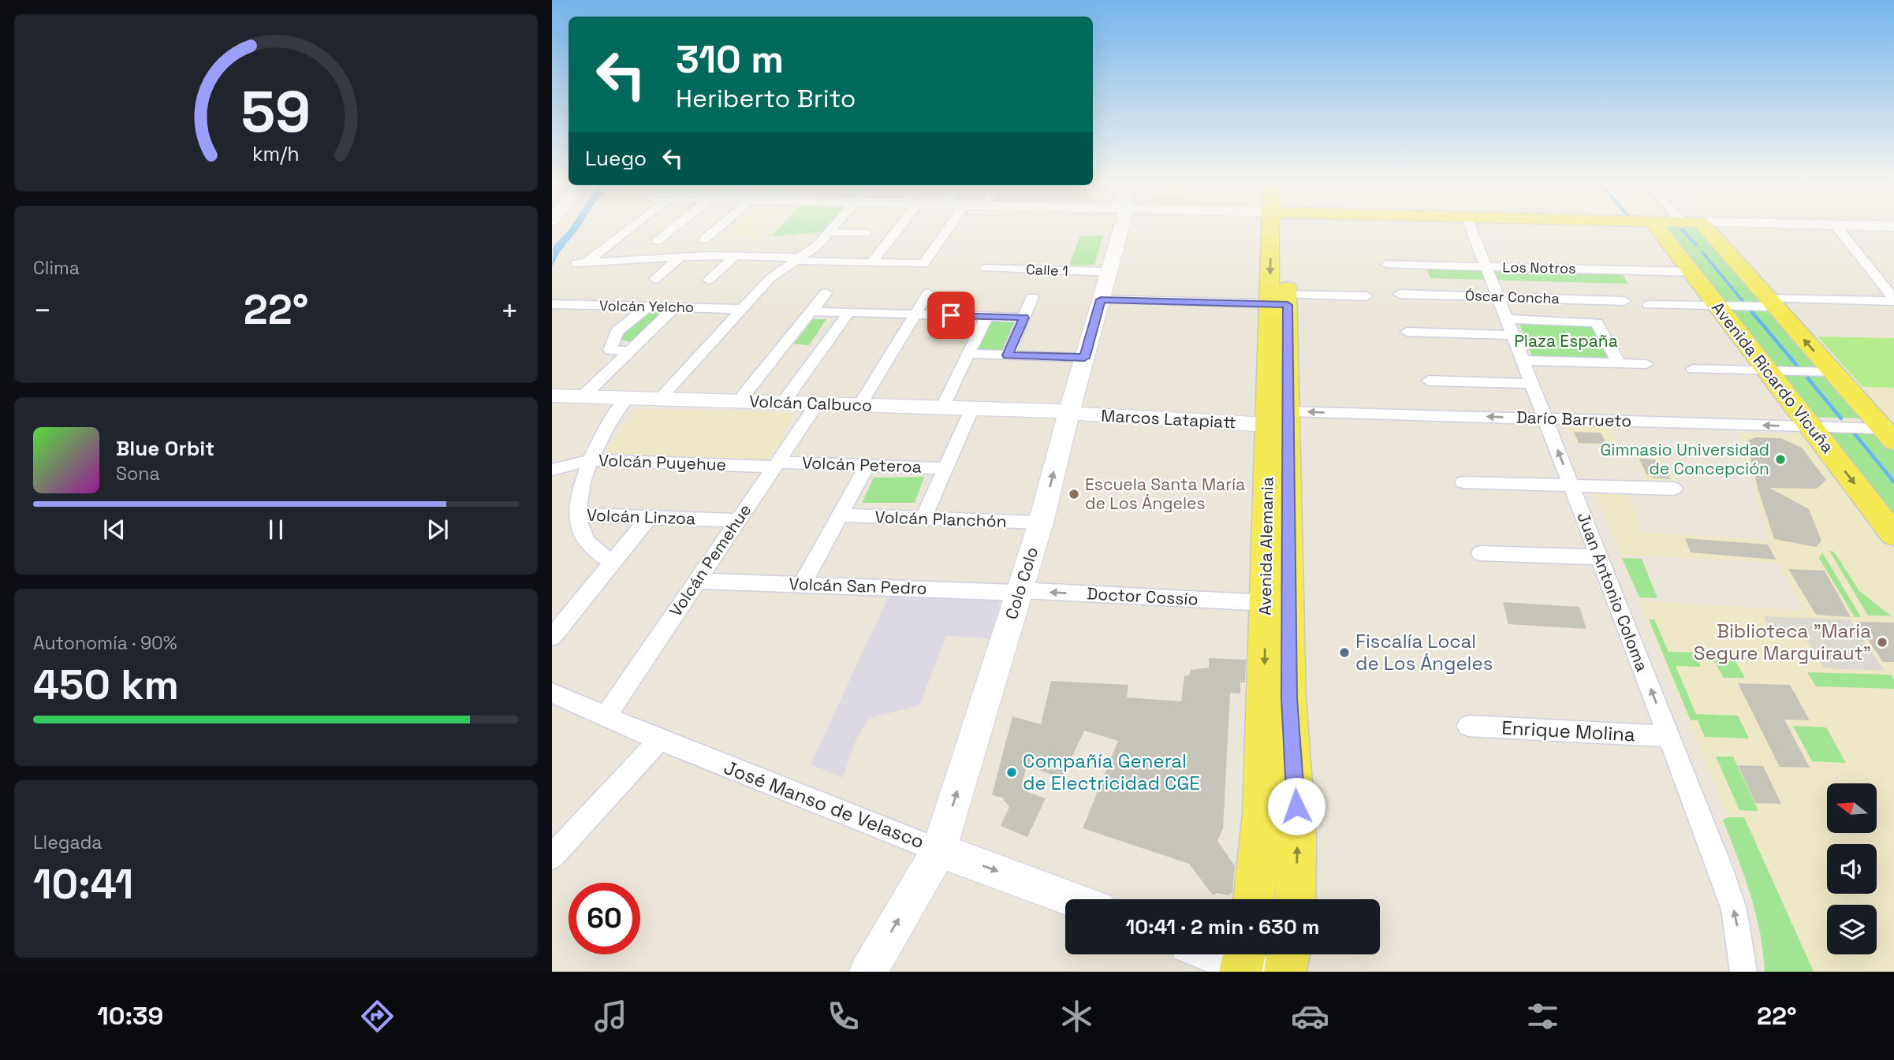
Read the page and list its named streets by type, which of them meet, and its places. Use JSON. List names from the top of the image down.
{
  "streets": {
    "main road": ["Avenida Ricardo Vicuña", "Avenida Alemania"],
    "street": [
      "Los Notros",
      "Calle 1",
      "Óscar Concha",
      "Volcán Yelcho",
      "Volcán Calbuco",
      "Marcos Latapiatt",
      "Darío Barrueto",
      "Volcán Puyehue",
      "Volcán Peteroa",
      "Volcán Linzoa",
      "Volcán Planchón",
      "Volcán Pemehue",
      "Colo Colo",
      "Volcán San Pedro",
      "Juan Antonio Coloma",
      "Doctor Cossío",
      "Enrique Molina",
      "José Manso de Velasco"
    ]
  },
  "crossings": [
    ["Los Notros", "Avenida Ricardo Vicuña"],
    ["Los Notros", "Juan Antonio Coloma"],
    ["Calle 1", "Colo Colo"],
    ["Óscar Concha", "Juan Antonio Coloma"],
    ["Avenida Ricardo Vicuña", "Darío Barrueto"],
    ["Volcán Calbuco", "Marcos Latapiatt"],
    ["Volcán Calbuco", "Volcán Pemehue"],
    ["Volcán Calbuco", "Colo Colo"],
    ["Marcos Latapiatt", "Darío Barrueto"],
    ["Marcos Latapiatt", "Avenida Alemania"],
    ["Marcos Latapiatt", "Colo Colo"],
    ["Darío Barrueto", "Avenida Alemania"],
    ["Darío Barrueto", "Juan Antonio Coloma"],
    ["Volcán Puyehue", "Volcán Peteroa"],
    ["Volcán Puyehue", "Volcán Pemehue"],
    ["Volcán Peteroa", "Volcán Pemehue"],
    ["Volcán Linzoa", "Volcán Pemehue"],
    ["Volcán Planchón", "Colo Colo"],
    ["Avenida Alemania", "Doctor Cossío"],
    ["Volcán Pemehue", "Volcán San Pedro"],
    ["Volcán Pemehue", "José Manso de Velasco"],
    ["Colo Colo", "Volcán San Pedro"],
    ["Colo Colo", "Doctor Cossío"],
    ["Colo Colo", "José Manso de Velasco"],
    ["Volcán San Pedro", "Doctor Cossío"],
    ["Juan Antonio Coloma", "Enrique Molina"]
  ],
  "one_way": ["Juan Antonio Coloma", "Doctor Cossío"],
  "parks": ["Plaza España"],
  "places": [
    "Gimnasio Universidad de Concepción",
    "Escuela Santa María de Los Ángeles",
    "Biblioteca \"Maria Segure Marguiraut\"",
    "Fiscalía Local de Los Ángeles",
    "Compañía General de Electricidad CGE"
  ],
  "north": "left",
  "page": {
    "turn": ["310 m", "Heriberto Brito"],
    "then": "Luego",
    "tile": [
      "Clima",
      ["Autonomía · 90%", "450 km"],
      ["Llegada", "10:41"]
    ],
    "heat": ["−", "22°", "+"],
    "song": ["Blue Orbit", "Sona"],
    "limit": "60",
    "trip": "10:41 · 2 min · 630 m",
    "tabs": ["10:39", "22°"],
    "gauge": ["59", "km/h"]
  }
}
